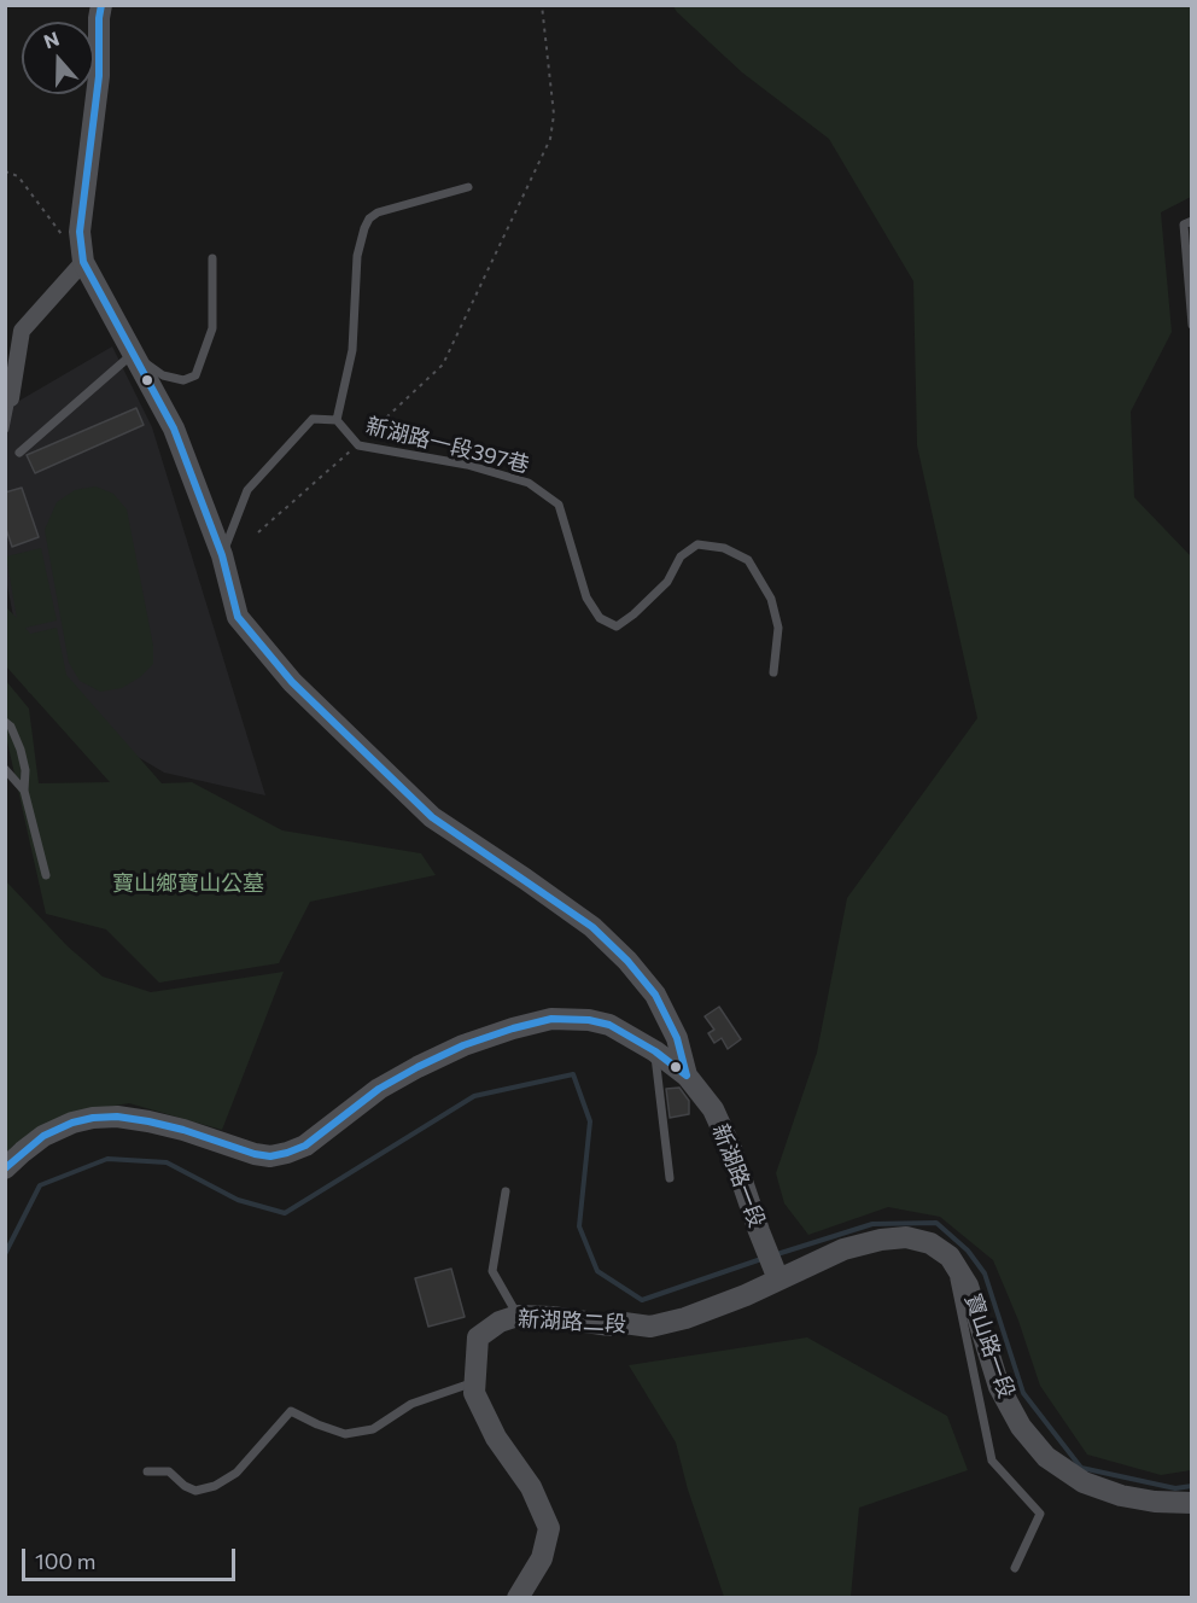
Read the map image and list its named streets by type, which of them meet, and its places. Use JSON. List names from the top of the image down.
{
  "streets": {
    "street": ["新湖路一段", "新湖路二段", "寶山路一段"],
    "lane": ["新湖路一段397巷"]
  },
  "crossings": [
    ["新湖路一段397巷", "新湖路一段"],
    ["新湖路一段", "新湖路二段"]
  ],
  "parks": ["寶山鄉寶山公墓"],
  "scale_bar": "100 m",
  "north": "top"
}
